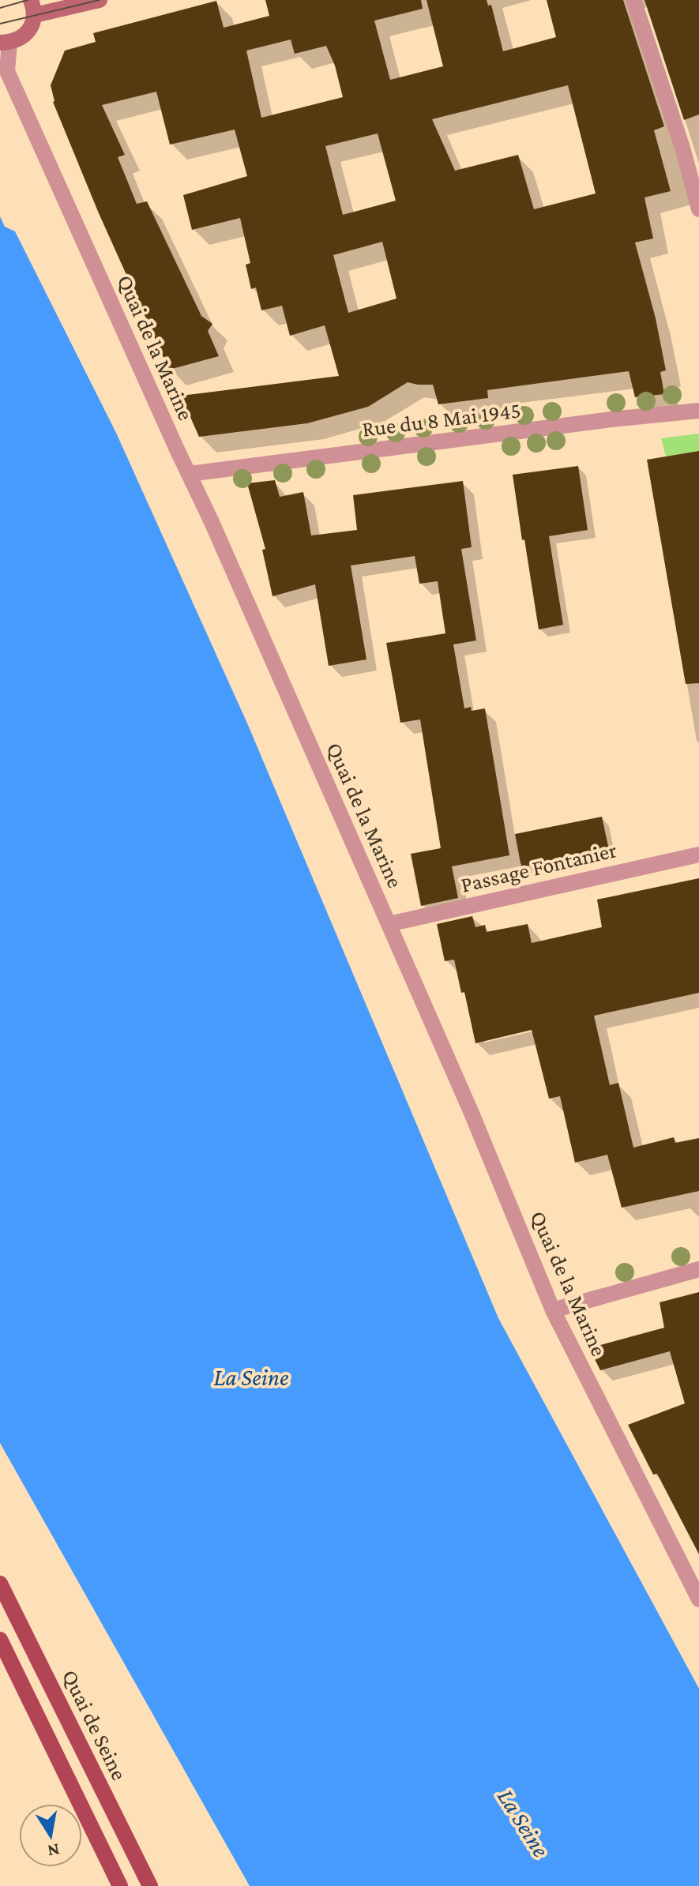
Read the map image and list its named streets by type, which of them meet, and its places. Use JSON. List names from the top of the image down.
{
  "streets": {
    "main road": ["Quai de Seine"],
    "street": ["Quai de la Marine", "Rue du 8 Mai 1945", "Passage Fontanier"]
  },
  "crossings": [
    ["Quai de la Marine", "Rue du 8 Mai 1945"],
    ["Quai de la Marine", "Passage Fontanier"]
  ],
  "water": ["La Seine"],
  "north": "bottom"
}
